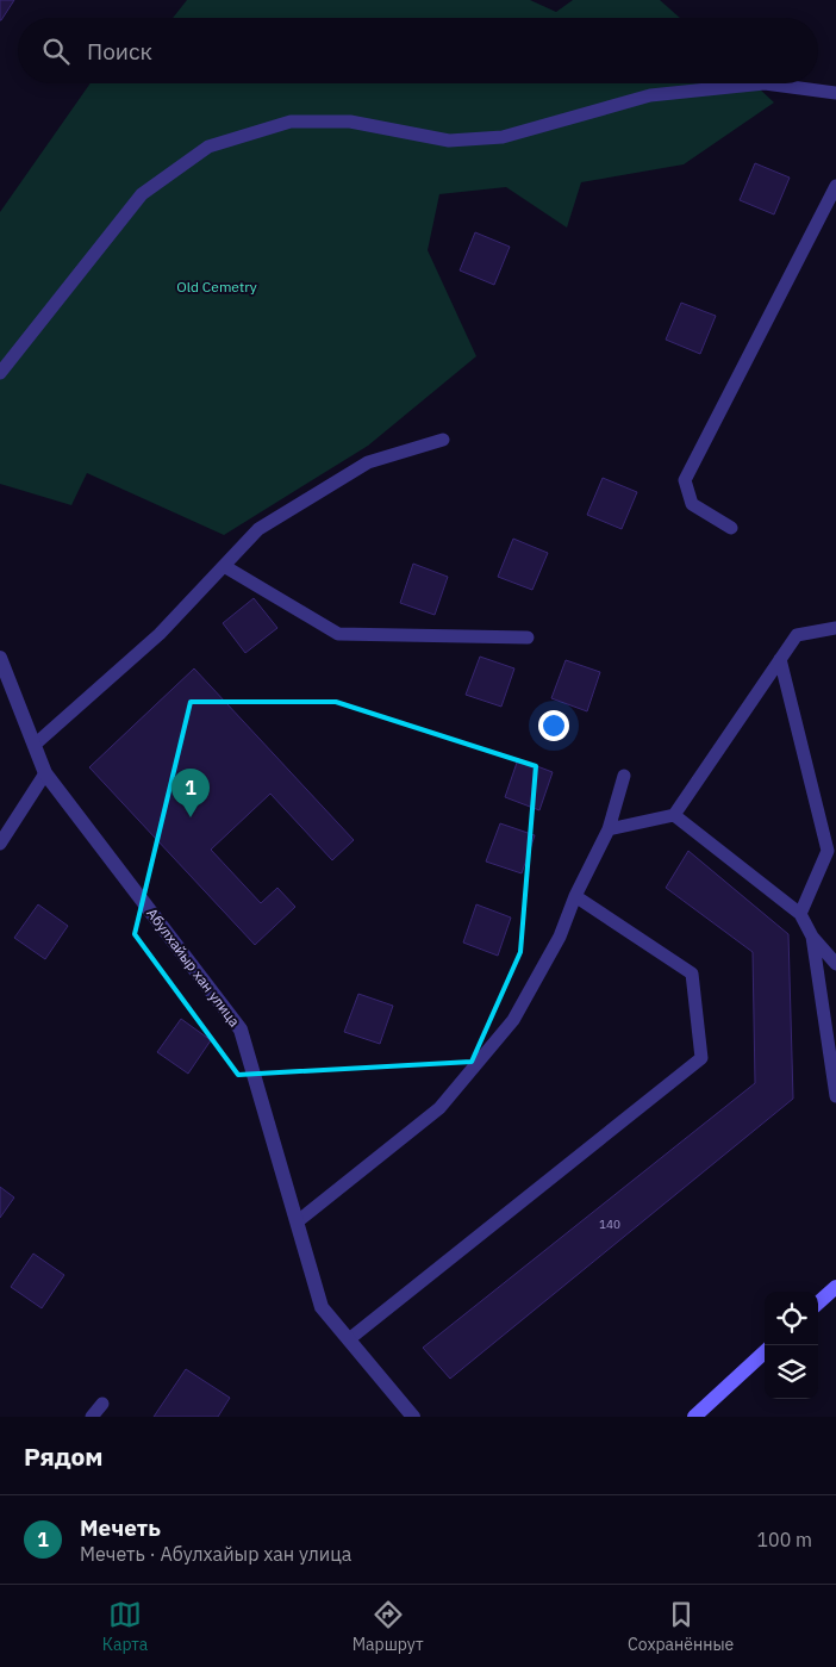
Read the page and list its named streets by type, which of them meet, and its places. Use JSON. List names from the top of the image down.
{
  "streets": {
    "street": ["Абулхайыр хан улица"]
  },
  "parks": ["Old Cemetry"],
  "house_numbers": ["140"],
  "page": {
    "search": "Поиск",
    "pins": "1",
    "heading": "Рядом",
    "list": [
      {
        "mark": "1",
        "name": "Мечеть",
        "note": "Мечеть · Абулхайыр хан улица",
        "value": "100 m"
      }
    ],
    "nav": ["Карта", "Маршрут", "Сохранённые"]
  }
}
